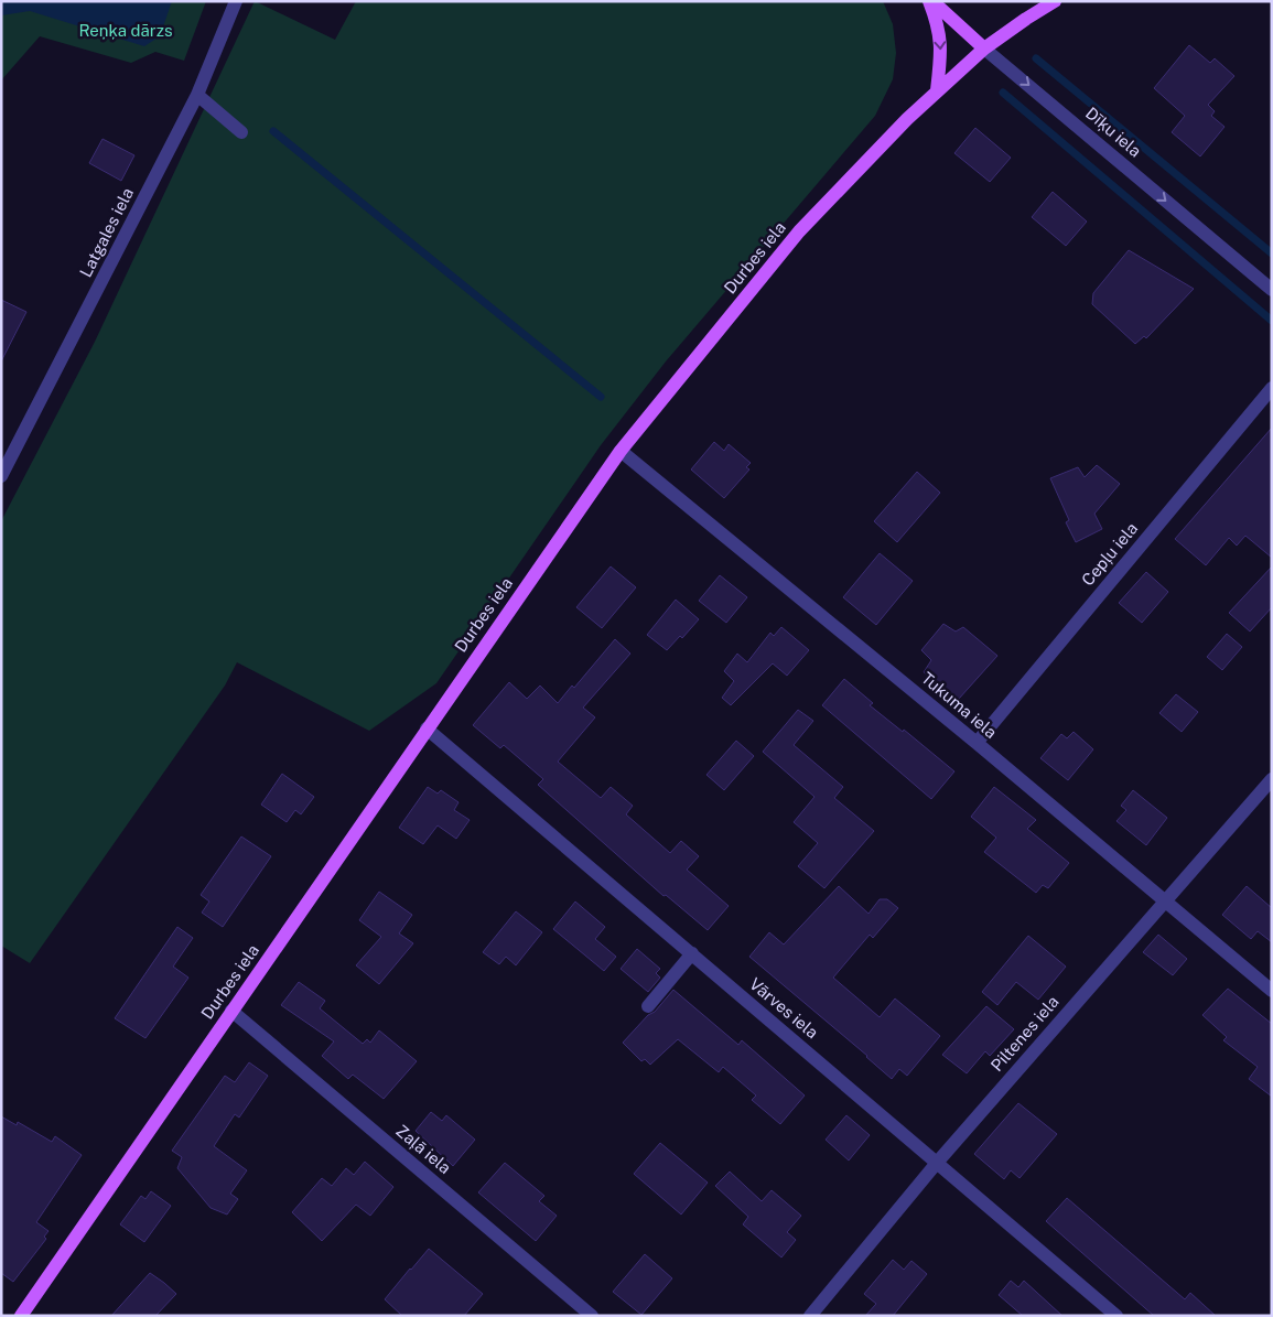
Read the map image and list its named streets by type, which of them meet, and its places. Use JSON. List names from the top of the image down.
{
  "streets": {
    "main road": ["Dīķu iela", "Durbes iela"],
    "street": [
      "Latgales iela",
      "Cepļu iela",
      "Tukuma iela",
      "Vārves iela",
      "Piltenes iela",
      "Zaļā iela"
    ]
  },
  "crossings": [
    ["Dīķu iela", "Durbes iela"],
    ["Durbes iela", "Tukuma iela"],
    ["Durbes iela", "Vārves iela"],
    ["Durbes iela", "Zaļā iela"],
    ["Cepļu iela", "Tukuma iela"],
    ["Tukuma iela", "Piltenes iela"],
    ["Vārves iela", "Piltenes iela"]
  ],
  "one_way": ["Dīķu iela"],
  "parks": ["Reņķa dārzs"]
}
